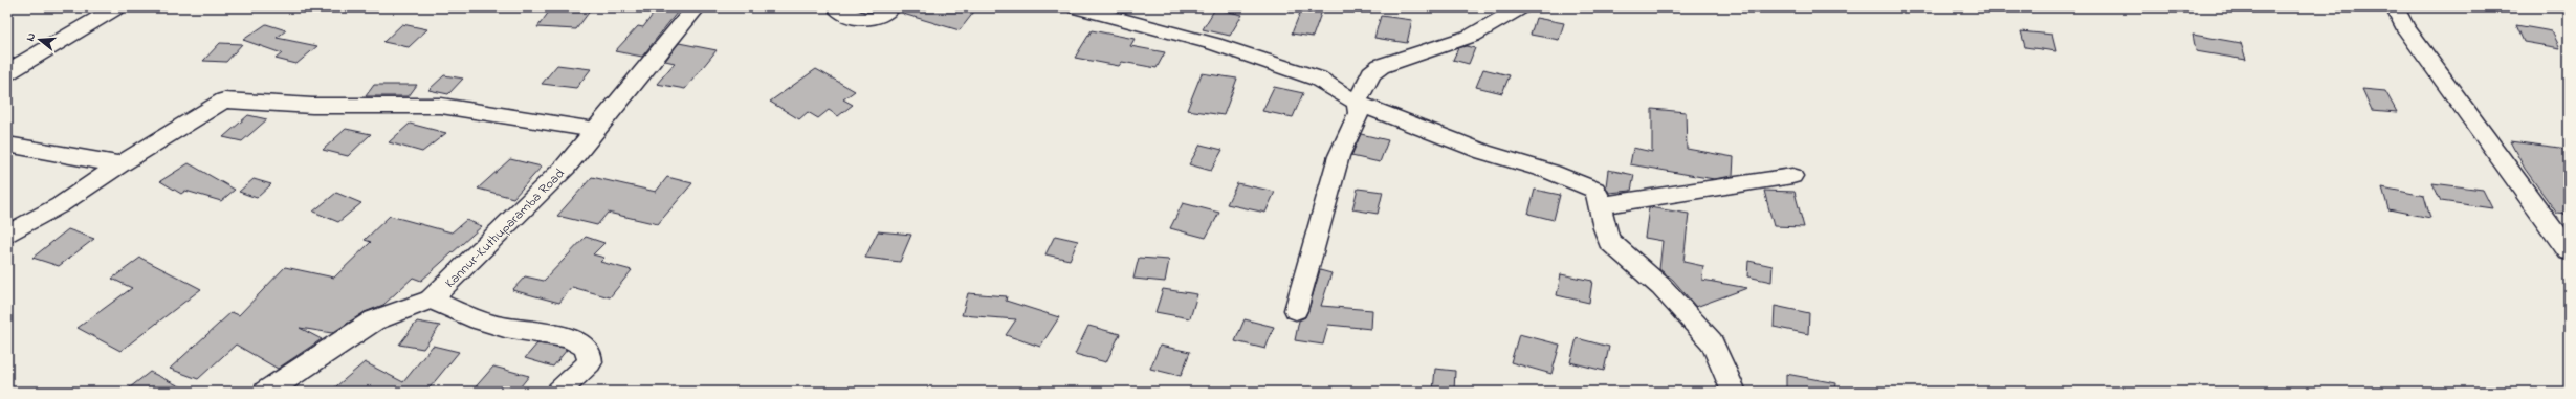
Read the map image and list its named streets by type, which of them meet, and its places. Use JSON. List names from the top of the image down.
{
  "streets": {
    "main road": ["Kannur-Kuthuparamba Road"]
  },
  "north": "left"
}
